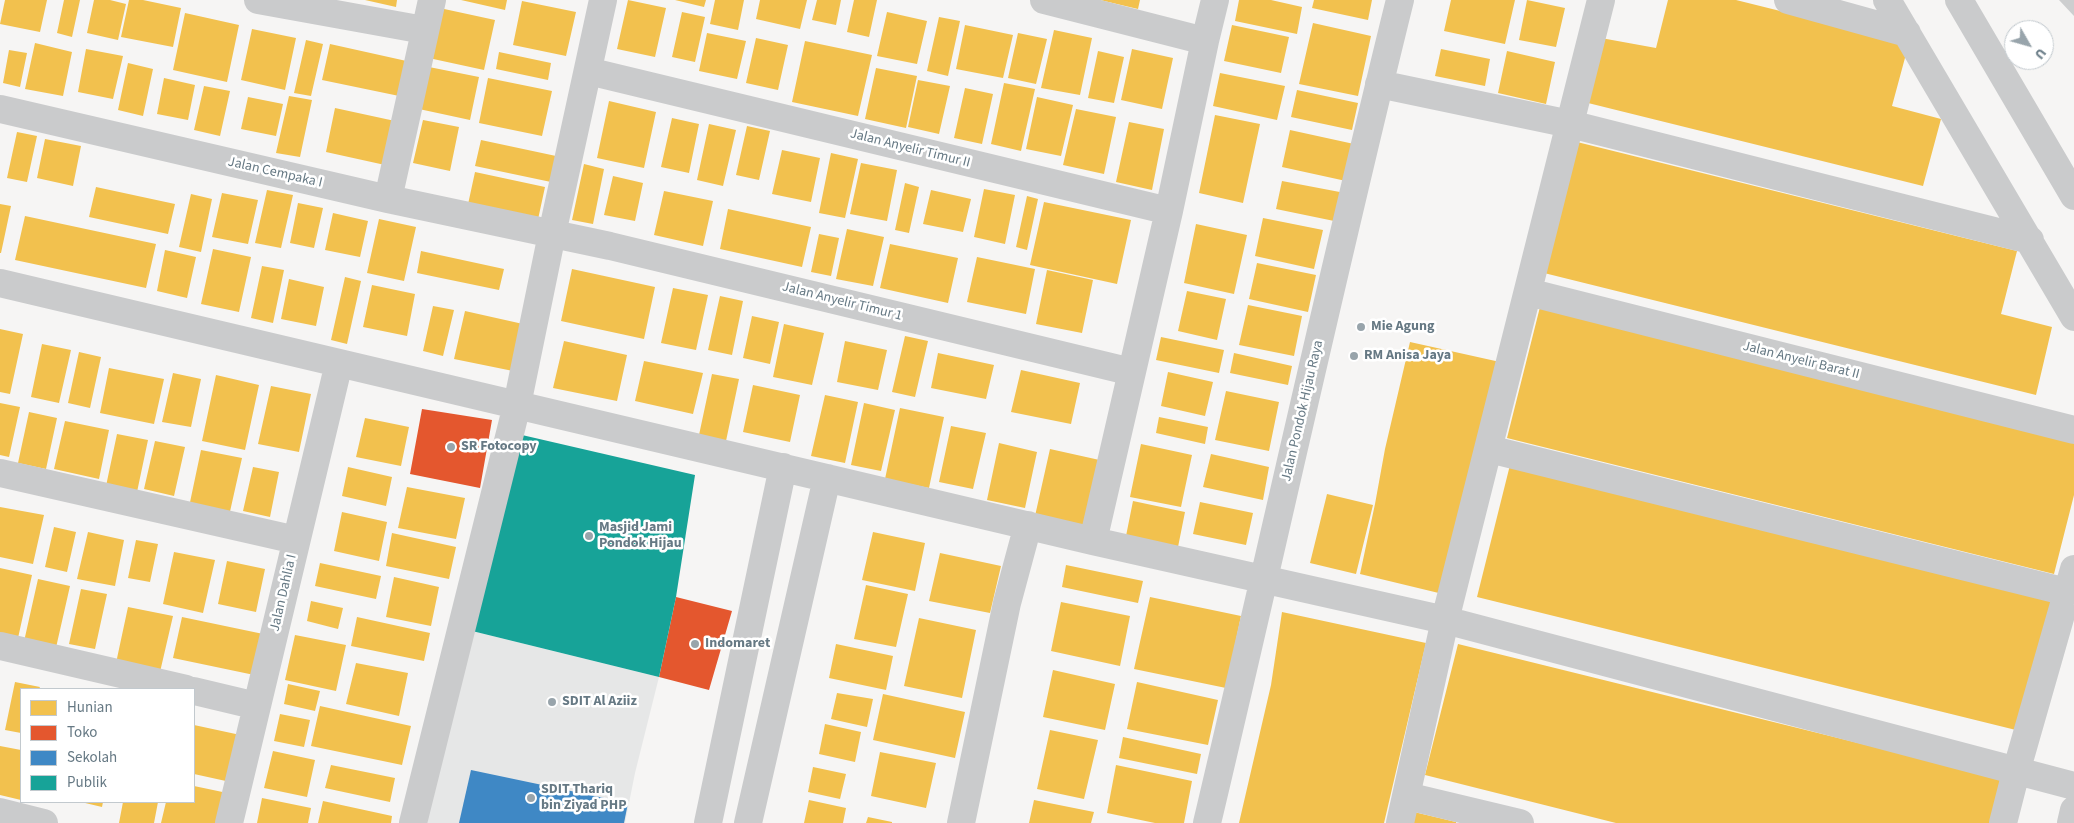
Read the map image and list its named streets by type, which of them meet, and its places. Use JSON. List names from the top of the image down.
{
  "streets": {
    "street": [
      "Jalan Anyelir Timur II",
      "Jalan Cempaka I",
      "Jalan Anyelir Timur 1",
      "Jalan Anyelir Barat II",
      "Jalan Pondok Hijau Raya",
      "Jalan Dahlia I"
    ]
  },
  "crossings": [
    ["Jalan Cempaka I", "Jalan Anyelir Timur 1"]
  ],
  "places": [
    "Mie Agung",
    "RM Anisa Jaya",
    "SR Fotocopy",
    "Masjid Jami Pondok Hijau",
    "Indomaret",
    "SDIT Al Aziiz",
    "SDIT Thariq bin Ziyad PHP"
  ],
  "legend": [
    "Hunian",
    "Toko",
    "Sekolah",
    "Publik"
  ],
  "north": "bottom right"
}
